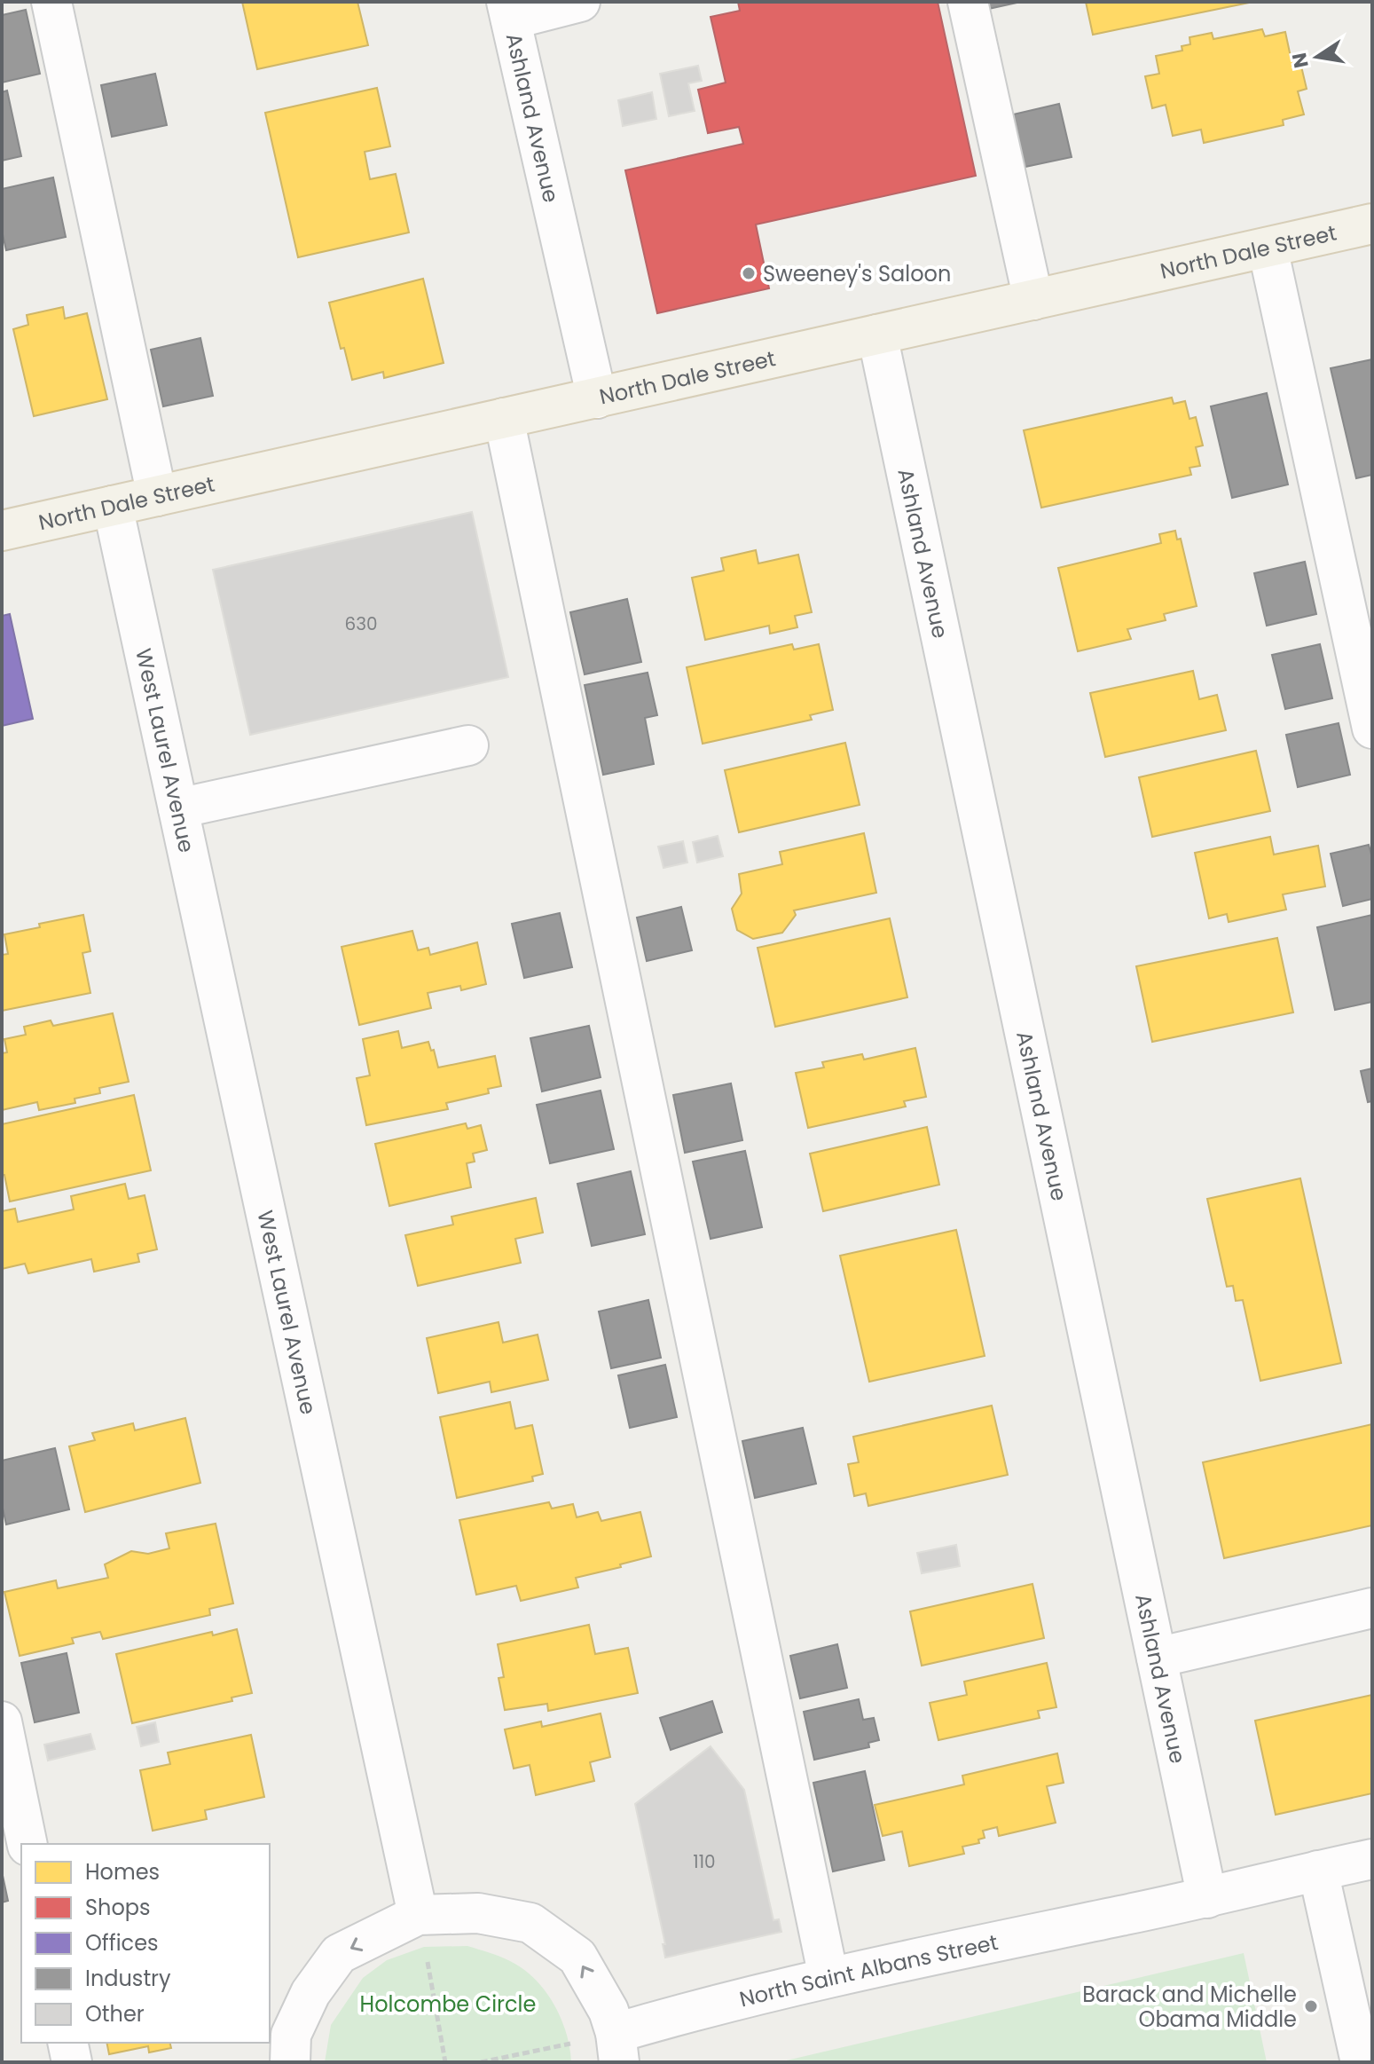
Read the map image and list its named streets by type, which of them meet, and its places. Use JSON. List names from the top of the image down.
{
  "streets": {
    "main road": ["North Dale Street"],
    "street": ["Ashland Avenue", "West Laurel Avenue", "North Saint Albans Street"]
  },
  "crossings": [
    ["Ashland Avenue", "North Dale Street"],
    ["Ashland Avenue", "North Saint Albans Street"],
    ["North Dale Street", "West Laurel Avenue"],
    ["West Laurel Avenue", "North Saint Albans Street"]
  ],
  "parks": ["Holcombe Circle"],
  "places": ["Sweeney's Saloon", "Barack and Michelle Obama Middle"],
  "house_numbers": ["630", "110"],
  "legend": [
    "Homes",
    "Shops",
    "Offices",
    "Industry",
    "Other"
  ],
  "north": "left"
}
